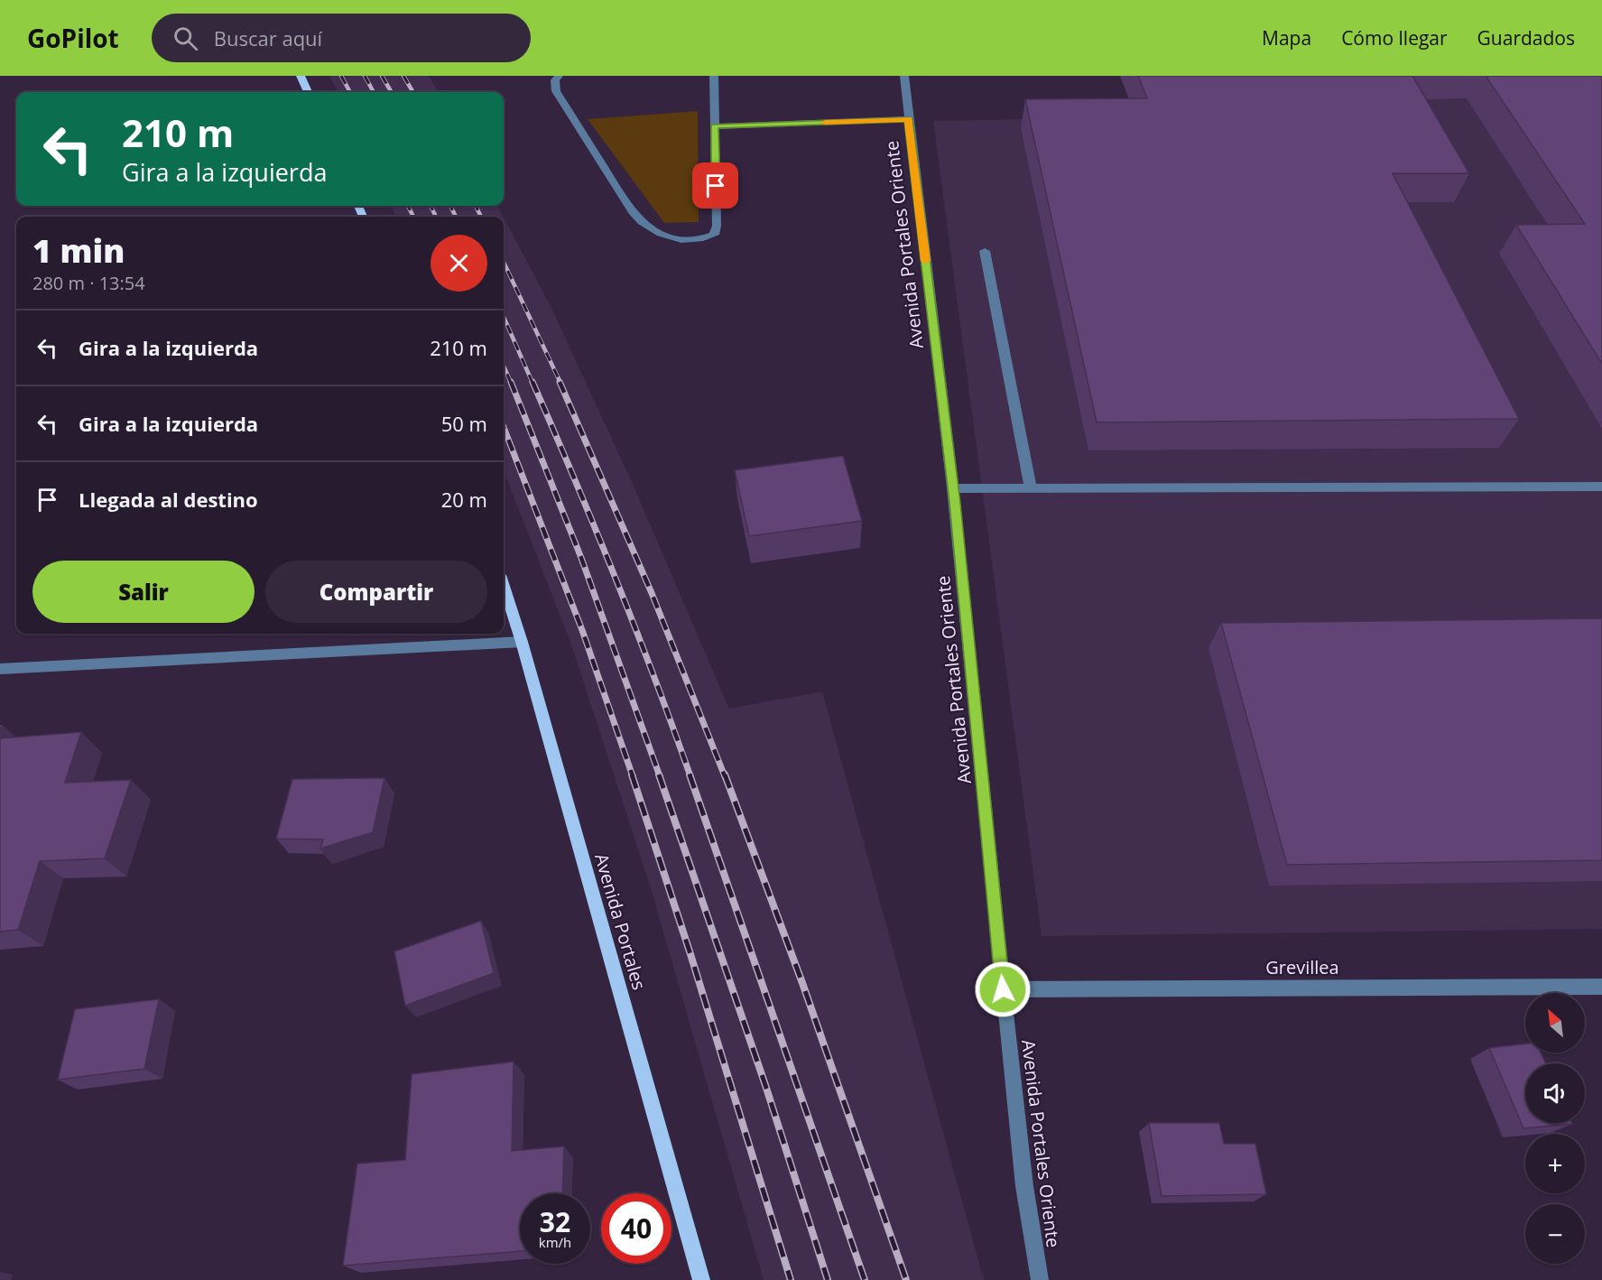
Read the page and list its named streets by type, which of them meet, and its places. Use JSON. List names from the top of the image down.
{
  "streets": {
    "main road": ["Avenida Portales"],
    "street": ["Avenida Portales Oriente", "Grevillea"]
  },
  "crossings": [
    ["Avenida Portales Oriente", "Grevillea"]
  ],
  "north": "top left",
  "page": {
    "header": "GoPilot",
    "search": "Buscar aquí",
    "nav": ["Mapa", "Cómo llegar", "Guardados"],
    "turn": ["210 m", "Gira a la izquierda"],
    "heading": ["1 min", "280 m · 13:54"],
    "list": [
      {
        "name": "Gira a la izquierda",
        "value": "210 m"
      },
      {
        "name": "Gira a la izquierda",
        "value": "50 m"
      },
      {
        "name": "Llegada al destino",
        "value": "20 m"
      }
    ],
    "buttons": ["Salir", "Compartir"],
    "map_buttons": ["+", "−"],
    "speed": "32 km/h",
    "limit": "40"
  }
}
